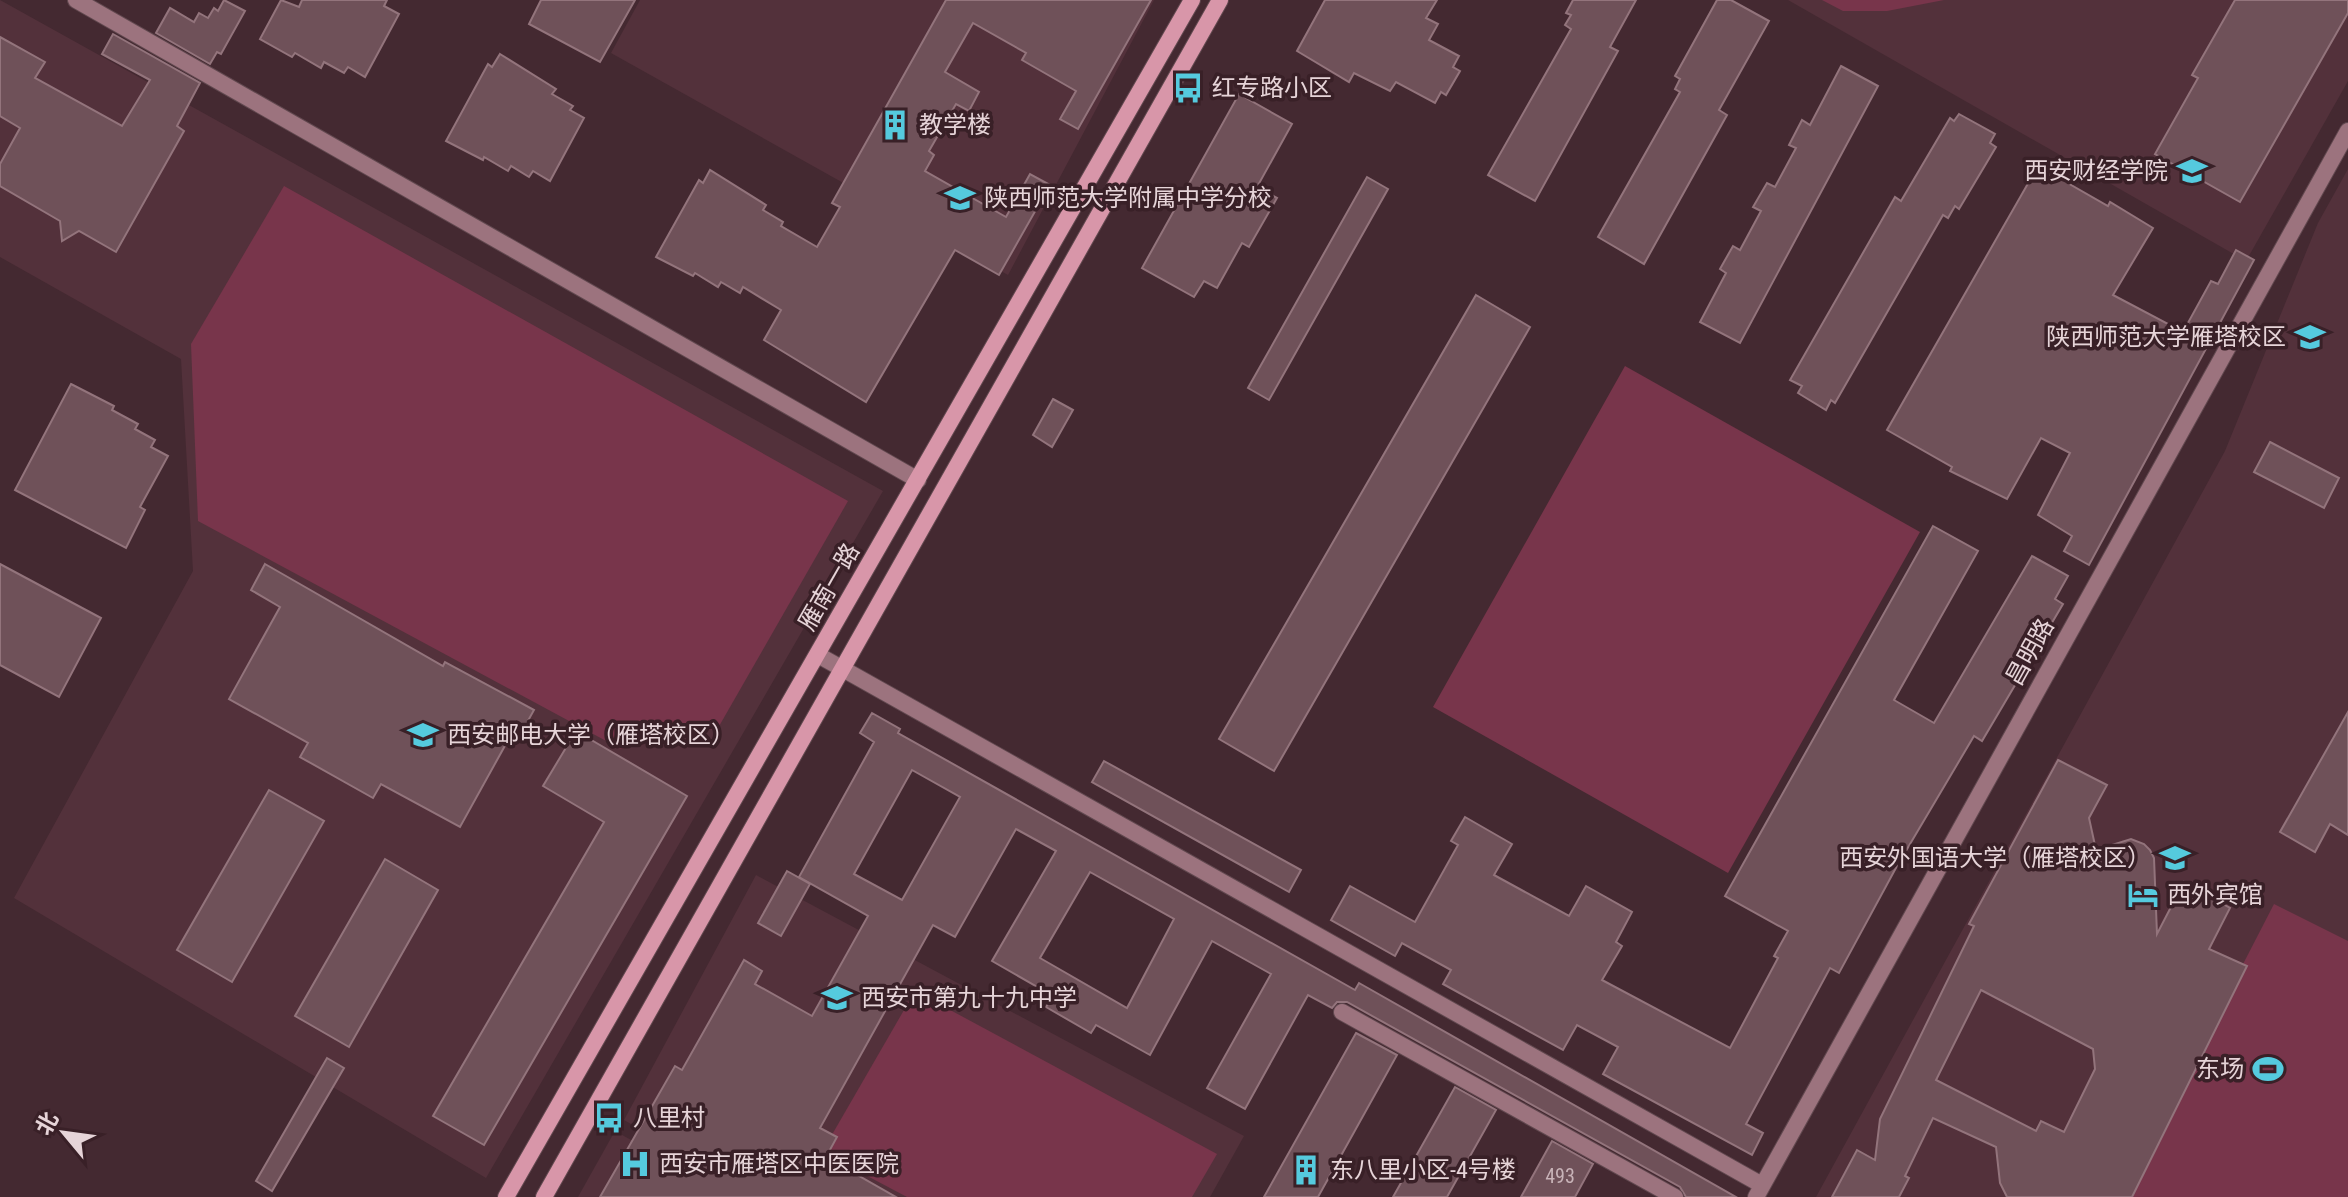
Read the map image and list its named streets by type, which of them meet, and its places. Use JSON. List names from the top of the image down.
{
  "streets": {
    "main road": ["雁南一路"],
    "street": ["昌明路"]
  },
  "places": {
    "bus stop": ["红专路小区", "八里村"],
    "building": ["教学楼", "东八里小区-4号楼"],
    "school or university": [
      "西安财经学院",
      "陕西师范大学附属中学分校",
      "陕西师范大学雁塔校区",
      "西安邮电大学（雁塔校区）",
      "西安外国语大学（雁塔校区）",
      "西安市第九十九中学"
    ],
    "hotel": ["西外宾馆"],
    "sports": ["东场"],
    "hospital": ["西安市雁塔区中医医院"]
  },
  "house_numbers": ["493"],
  "north": "top left"
}
